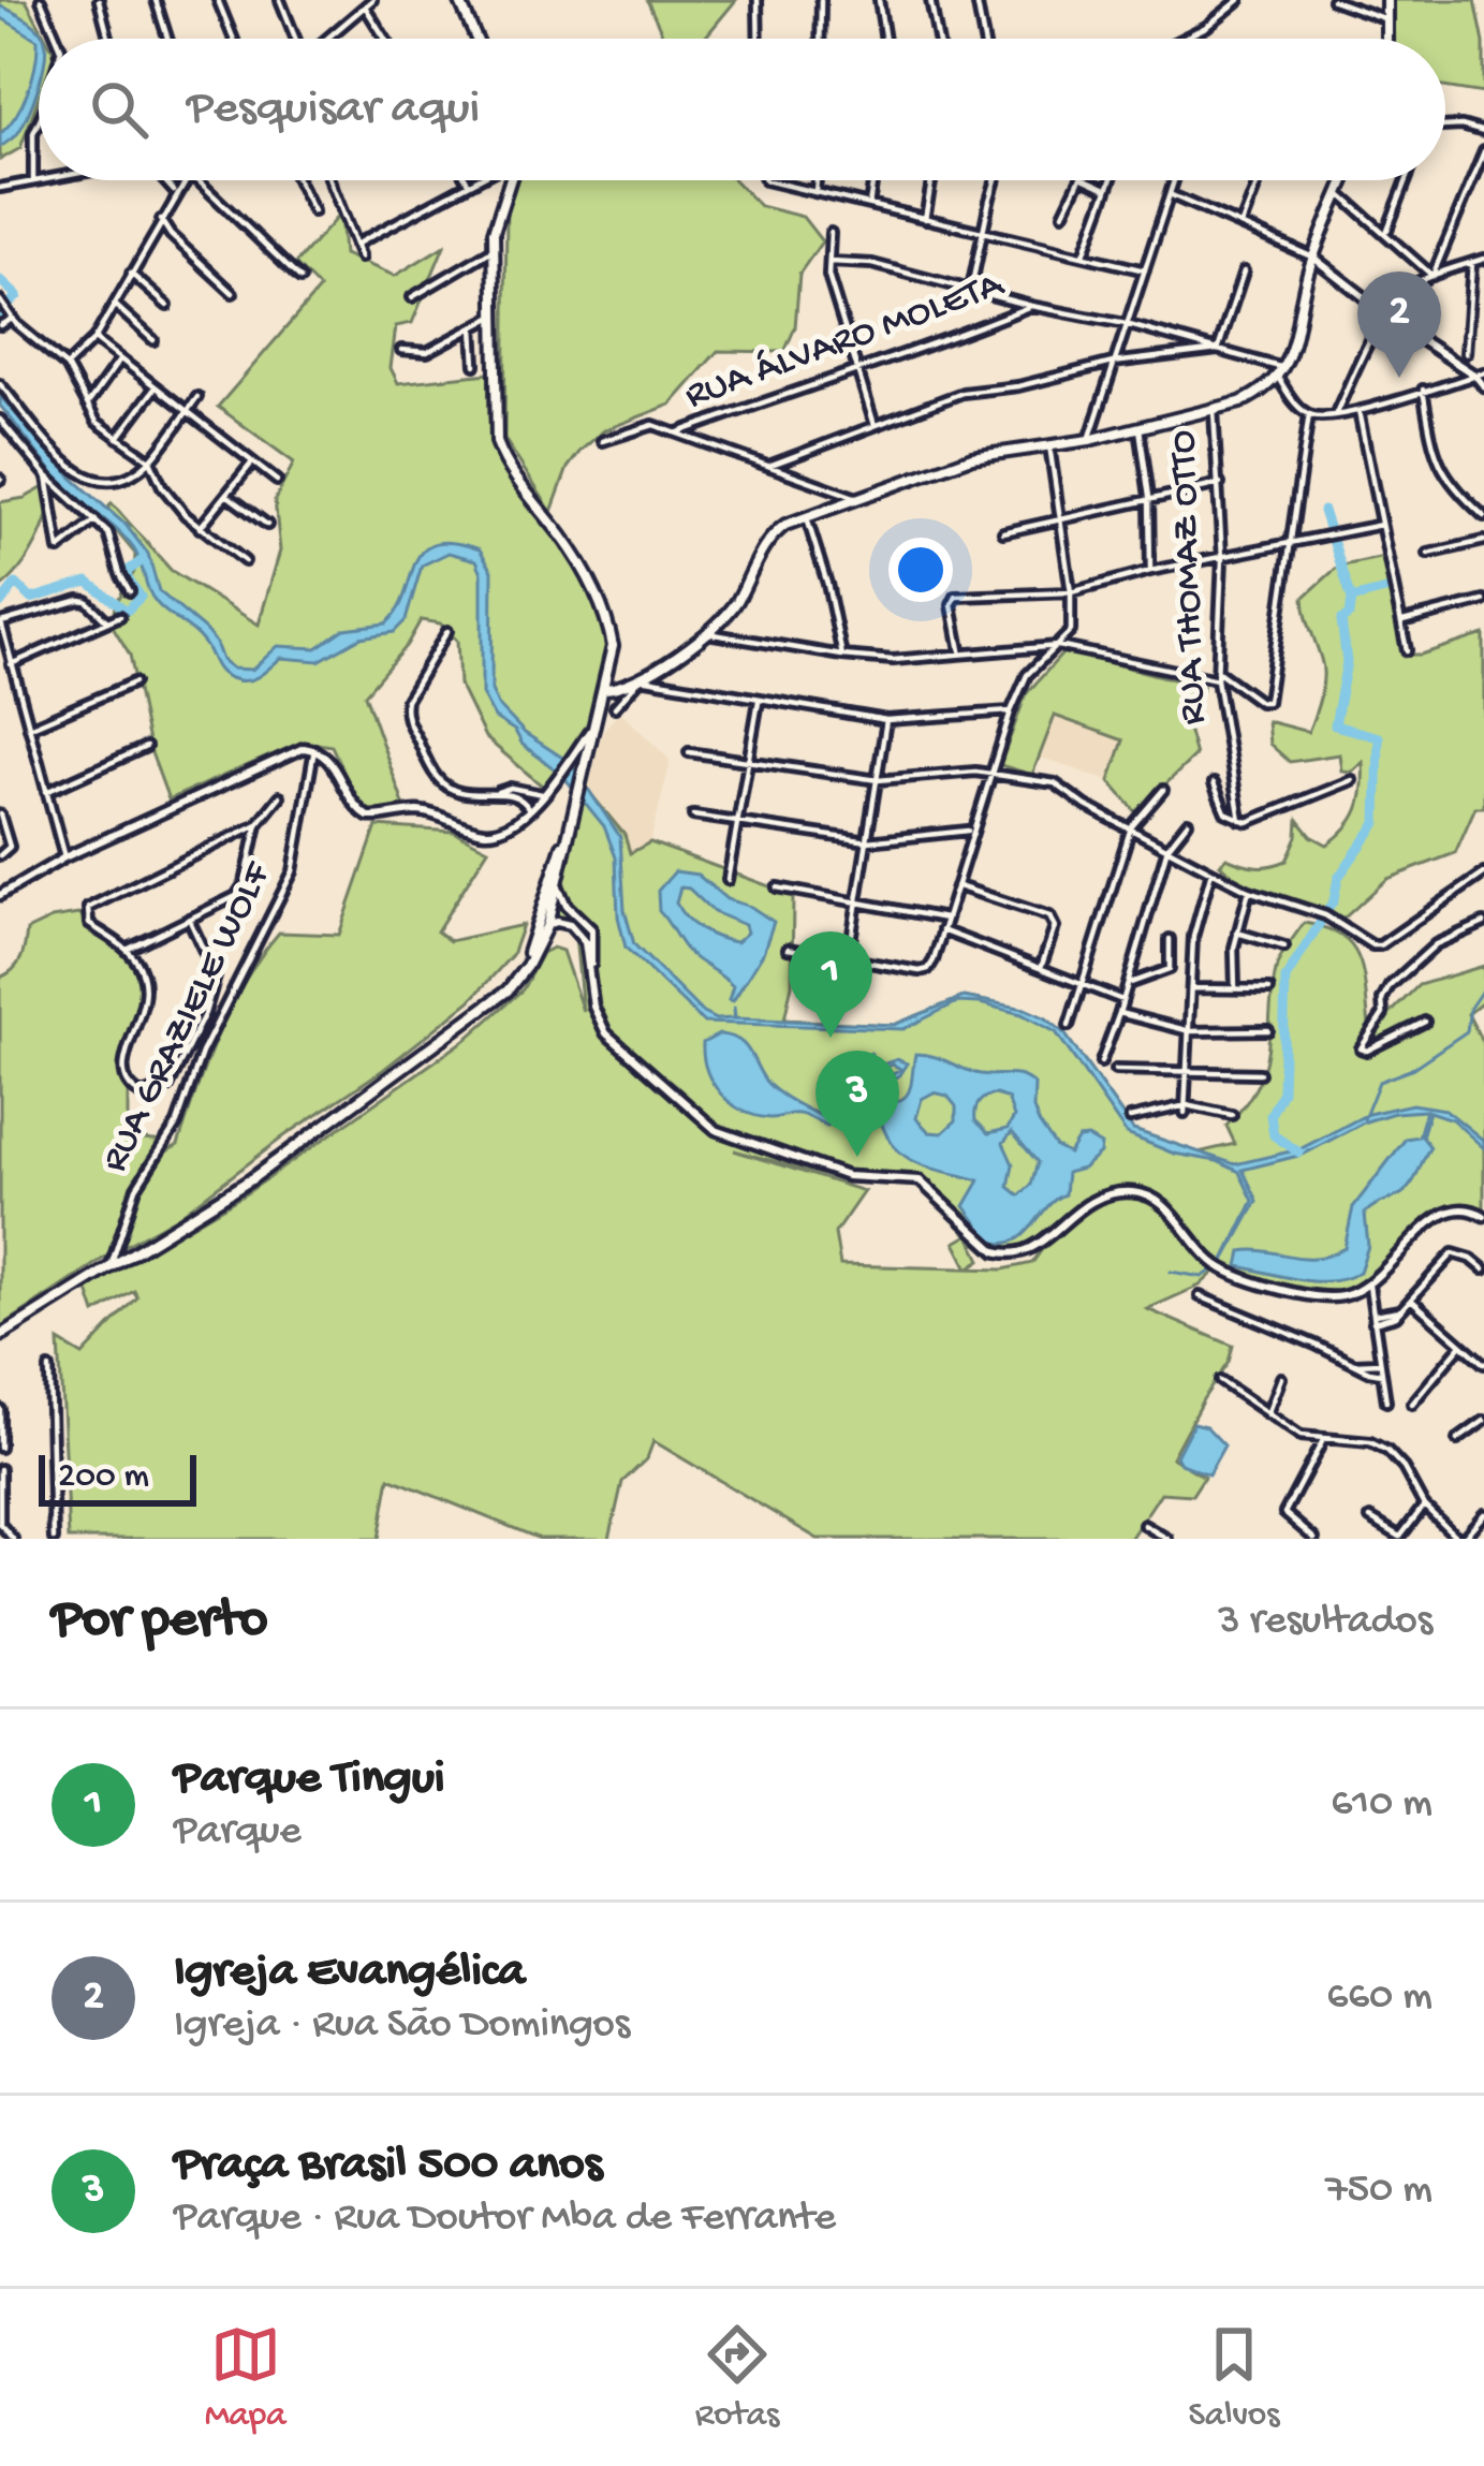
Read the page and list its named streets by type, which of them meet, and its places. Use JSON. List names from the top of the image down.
{
  "streets": {
    "street": ["RUA ÁLVARO MOLETA", "RUA THOMAZ OTTO", "RUA GRAZIELE WOLF"]
  },
  "scale_bar": "200 m",
  "page": {
    "search": "Pesquisar aqui",
    "pins": ["2", "1", "3"],
    "scale": "200 m",
    "heading": ["Por perto", "3 resultados"],
    "list": [
      {
        "mark": "1",
        "name": "Parque Tingui",
        "note": "Parque",
        "value": "610 m"
      },
      {
        "mark": "2",
        "name": "Igreja Evangélica",
        "note": "Igreja · Rua São Domingos",
        "value": "660 m"
      },
      {
        "mark": "3",
        "name": "Praça Brasil 500 anos",
        "note": "Parque · Rua Doutor Mba de Ferrante",
        "value": "750 m"
      }
    ],
    "nav": ["Mapa", "Rotas", "Salvos"]
  }
}
